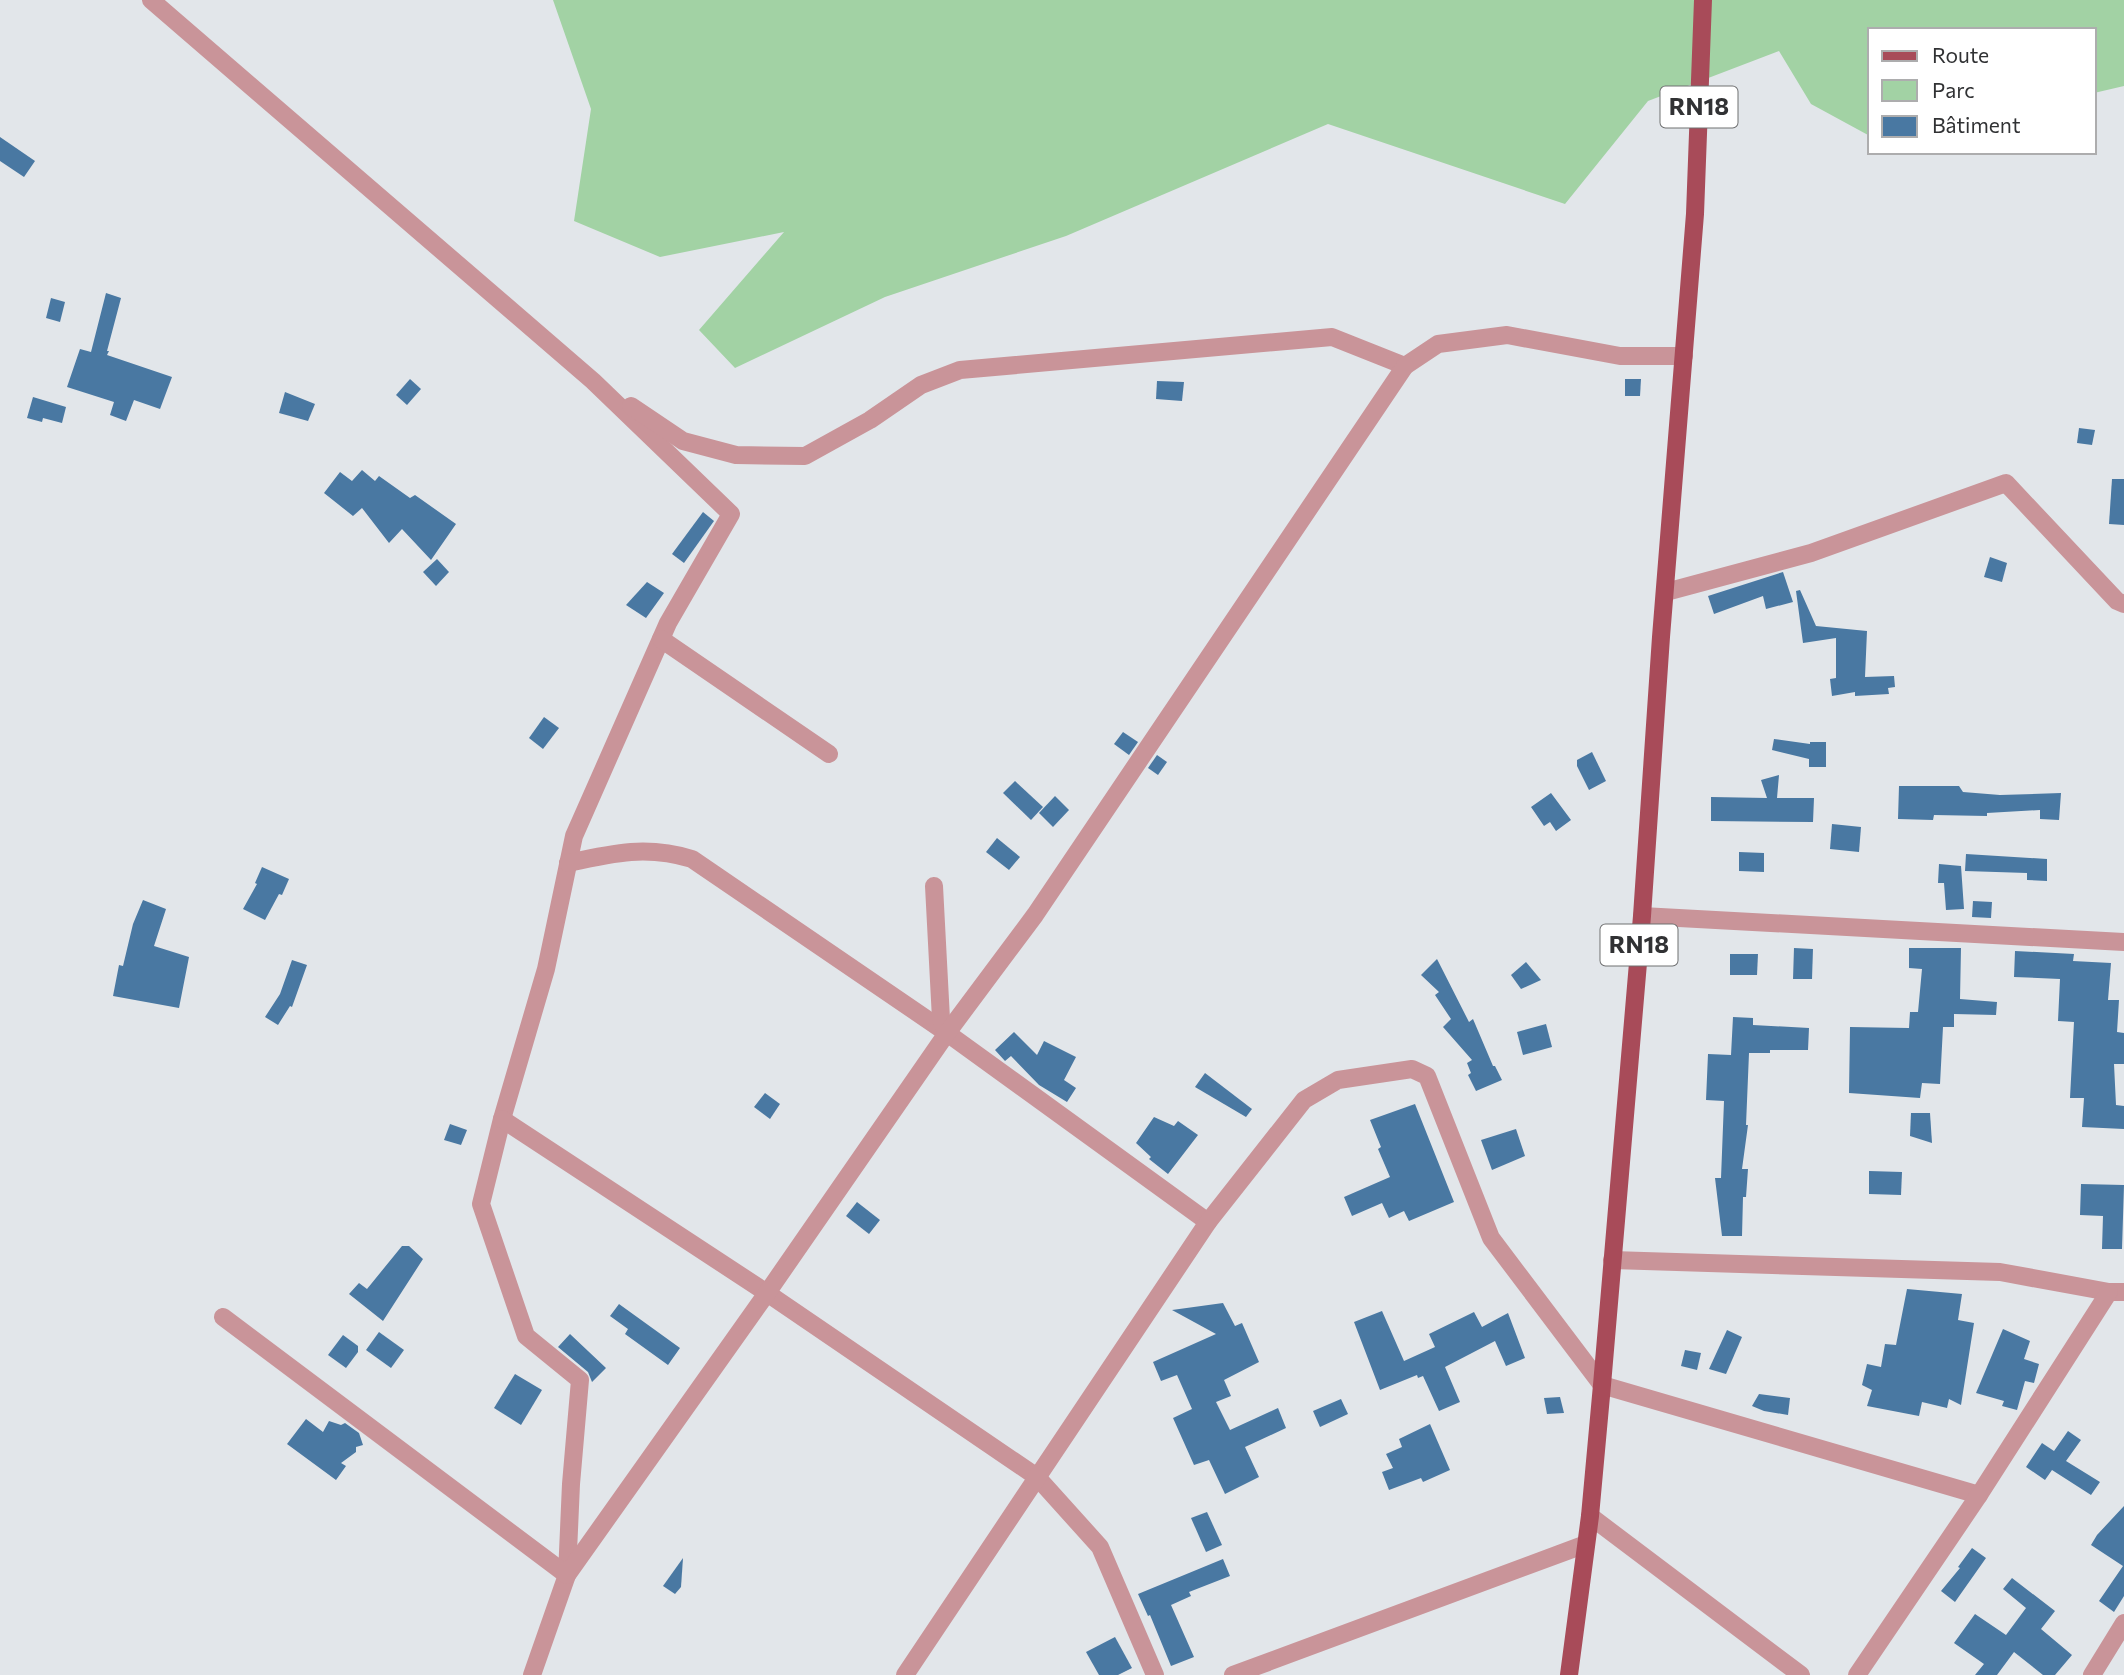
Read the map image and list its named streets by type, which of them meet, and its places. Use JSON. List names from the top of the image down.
{
  "streets": {
    "main road": ["RN18"]
  },
  "legend": ["Route", "Parc", "Bâtiment"]
}
